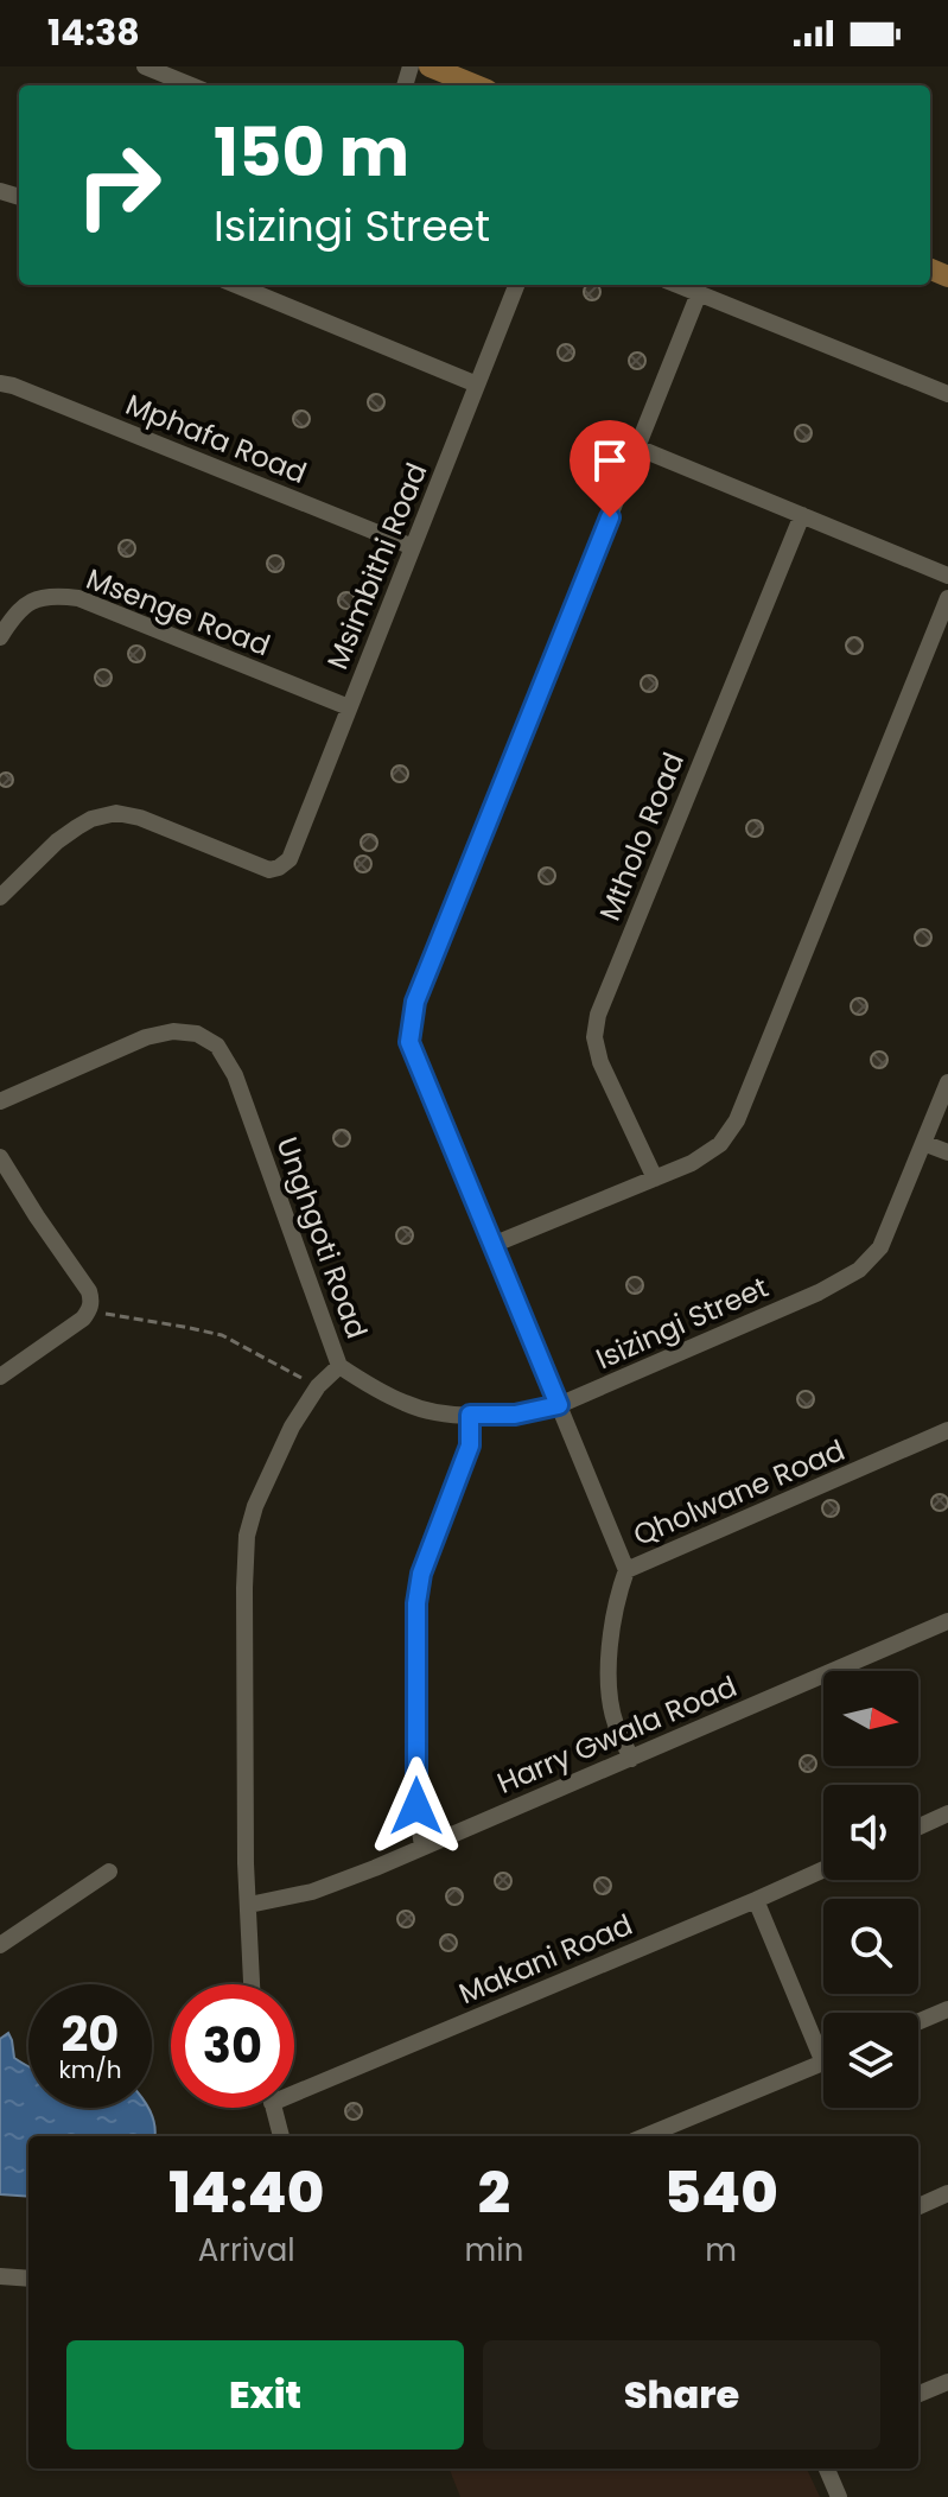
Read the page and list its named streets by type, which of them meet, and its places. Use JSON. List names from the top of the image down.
{
  "streets": {
    "street": [
      "Mphafa Road",
      "Msimbithi Road",
      "Msenge Road",
      "Mtholo Road",
      "Unghgoti Road",
      "Isizingi Street",
      "Qholwane Road",
      "Harry Gwala Road",
      "Makani Road"
    ]
  },
  "crossings": [
    ["Mphafa Road", "Msimbithi Road"],
    ["Msimbithi Road", "Msenge Road"],
    ["Unghgoti Road", "Isizingi Street"],
    ["Unghgoti Road", "Harry Gwala Road"],
    ["Qholwane Road", "Harry Gwala Road"]
  ],
  "north": "right",
  "page": {
    "status": "14:38",
    "turn": ["150 m", "Isizingi Street"],
    "speed": "20 km/h",
    "limit": "30",
    "eta": [
      "14:40",
      "Arrival",
      "2",
      "min",
      "540",
      "m"
    ],
    "buttons": ["Exit", "Share"]
  }
}
